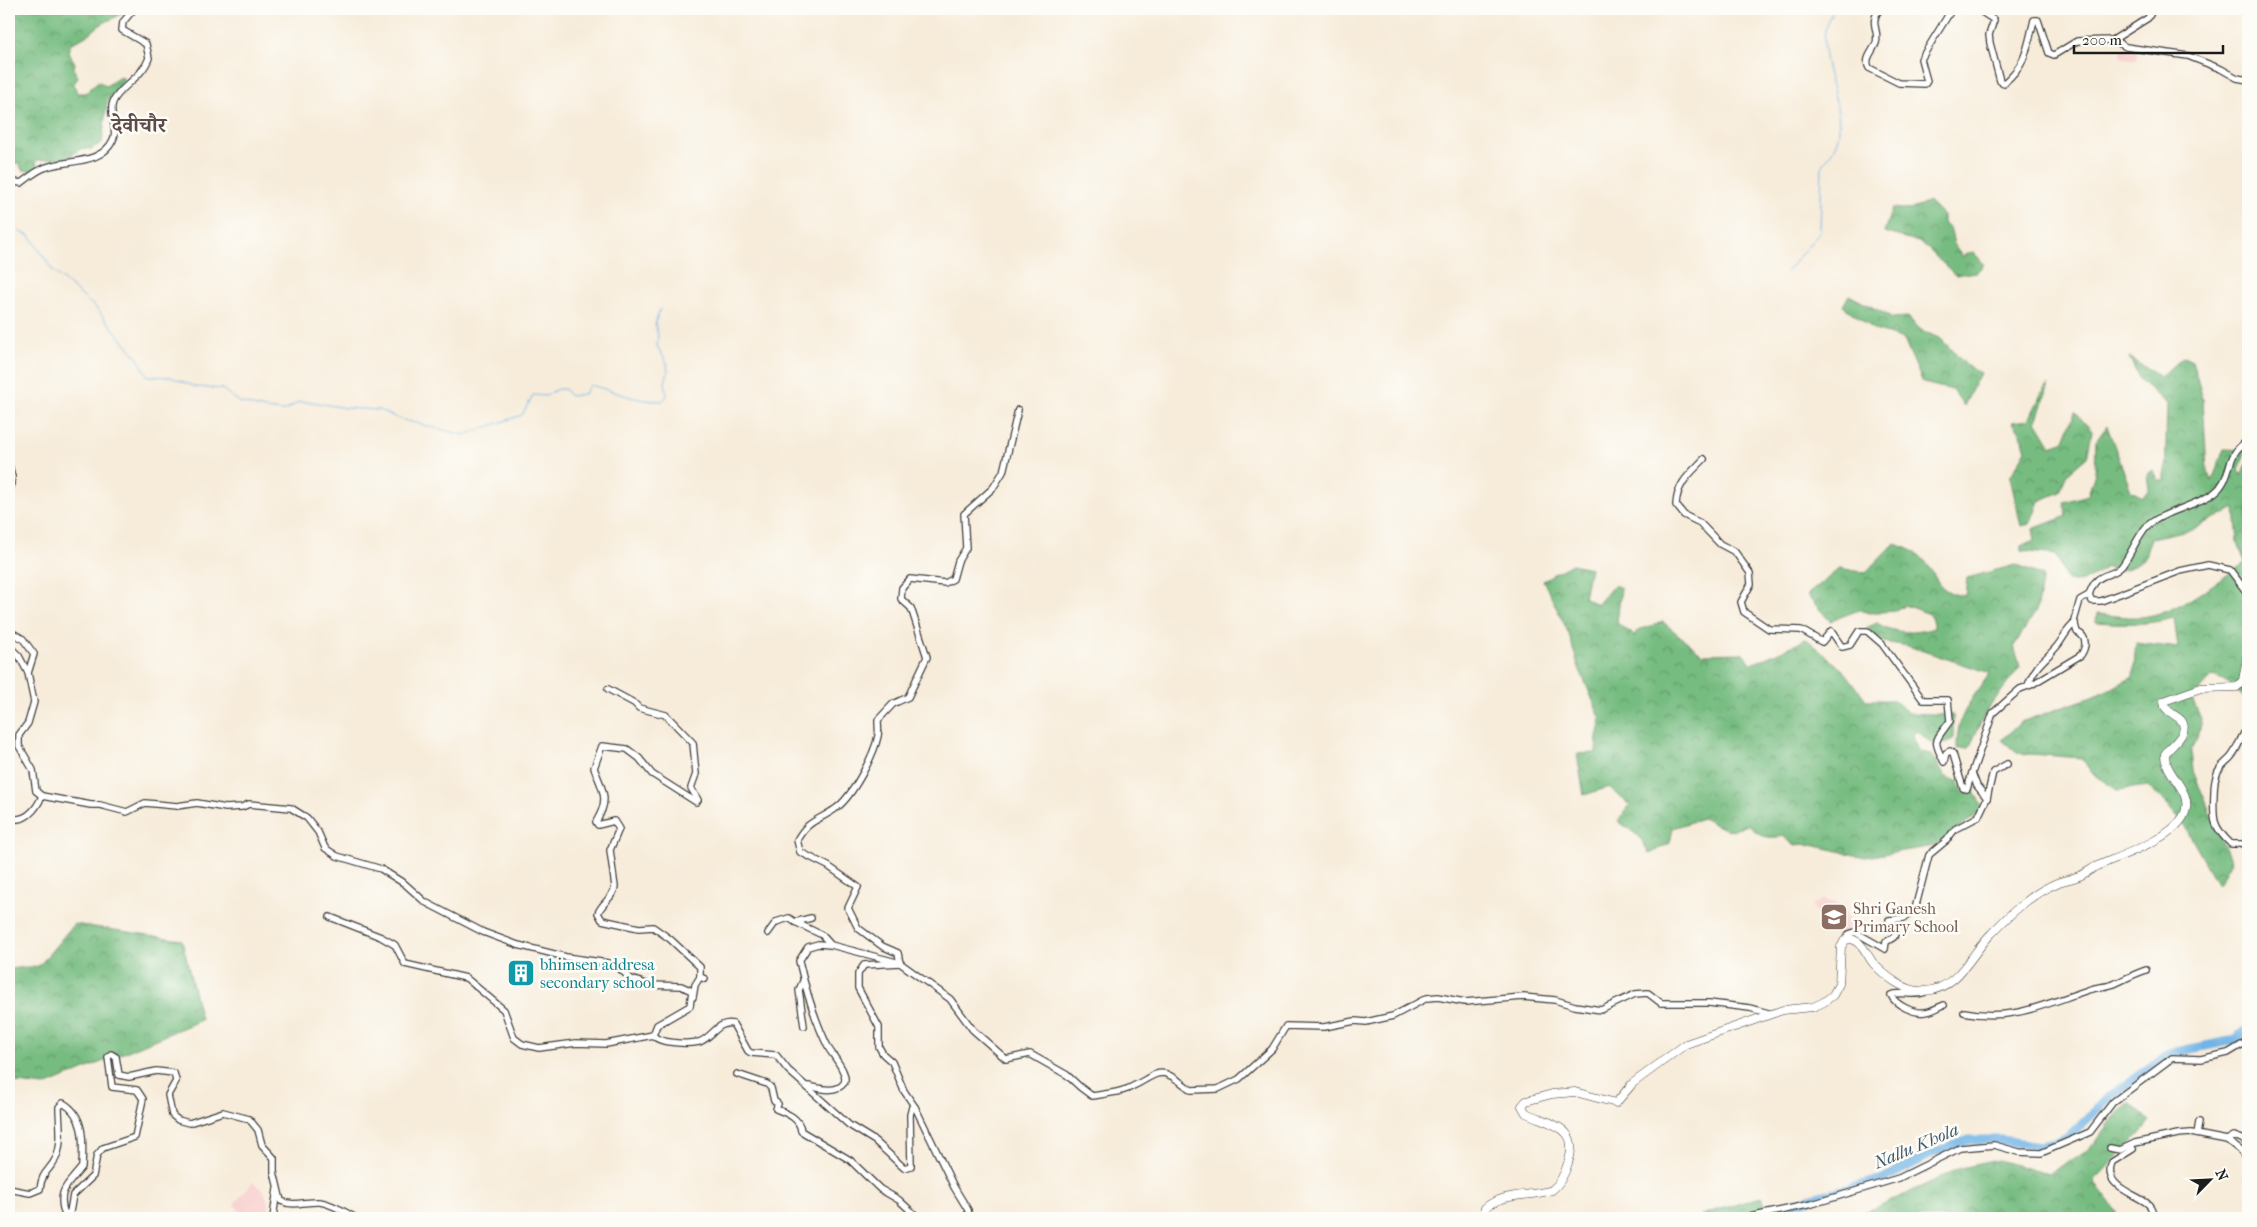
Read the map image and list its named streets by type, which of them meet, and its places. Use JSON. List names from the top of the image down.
{
  "districts": ["देवीचौर"],
  "water": ["Nallu Khola"],
  "places": {
    "school or university": ["Shri Ganesh Primary School"],
    "building": ["bhimsen addresa secondary school"]
  },
  "scale_bar": "200 m",
  "north": "top right"
}
